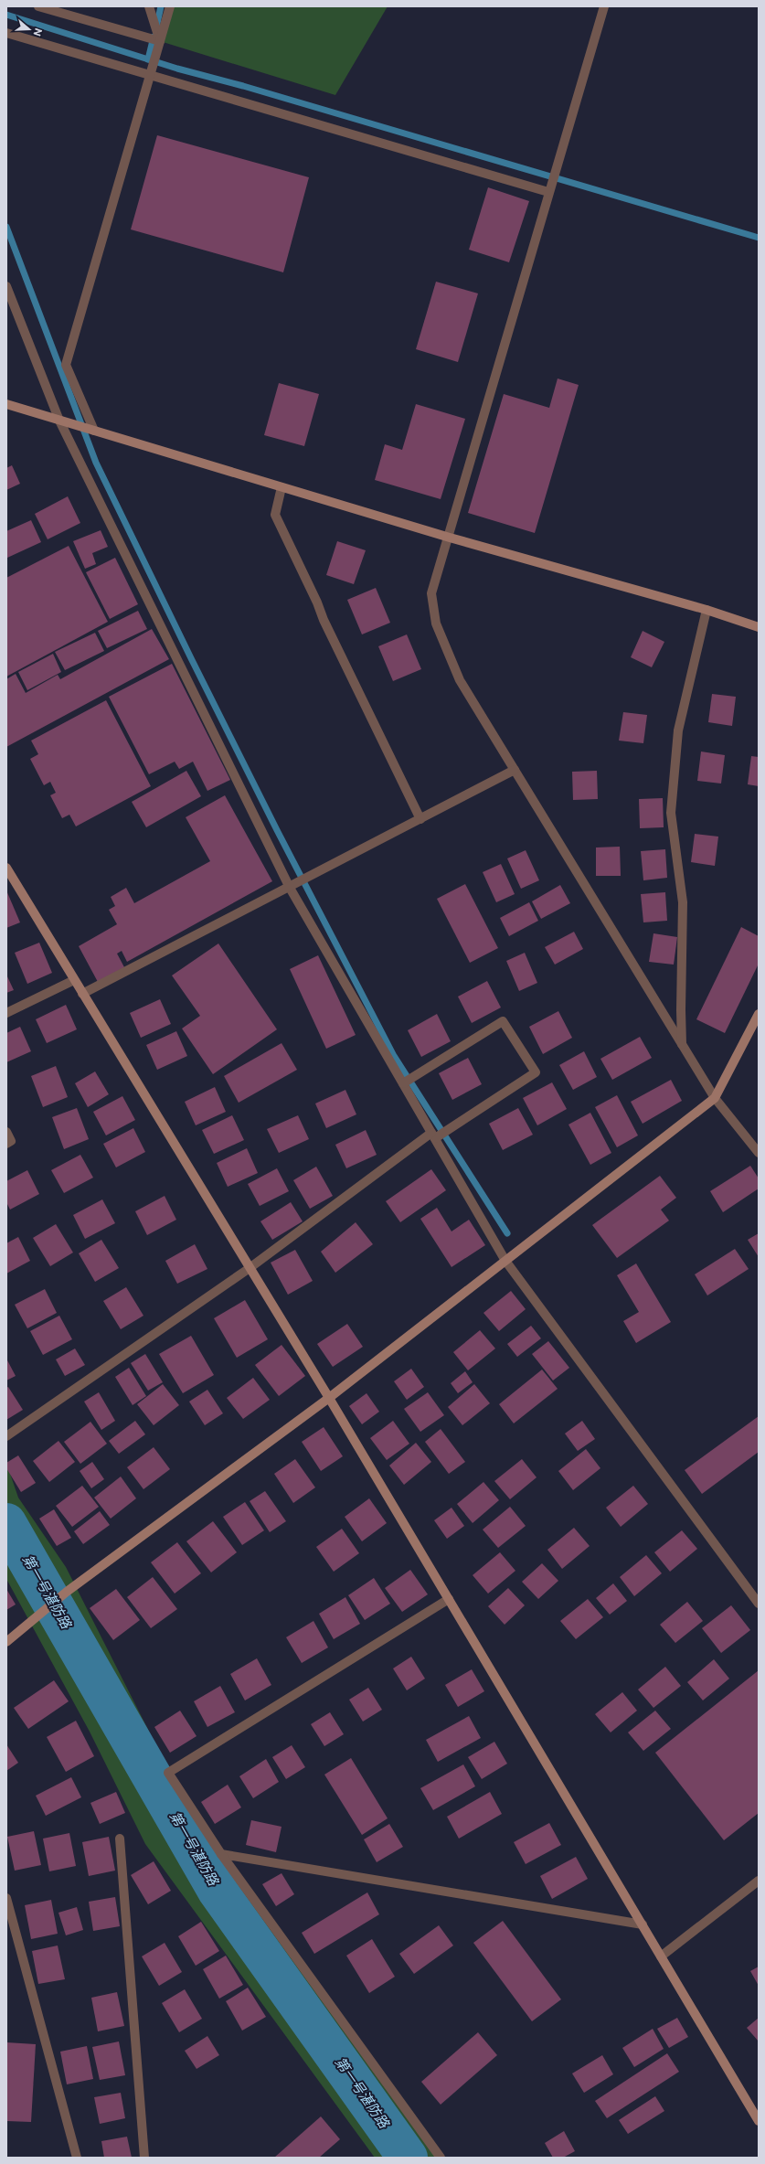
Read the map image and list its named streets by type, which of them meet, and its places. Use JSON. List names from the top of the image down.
{
  "water": ["第一号湛防路"],
  "north": "right"
}
